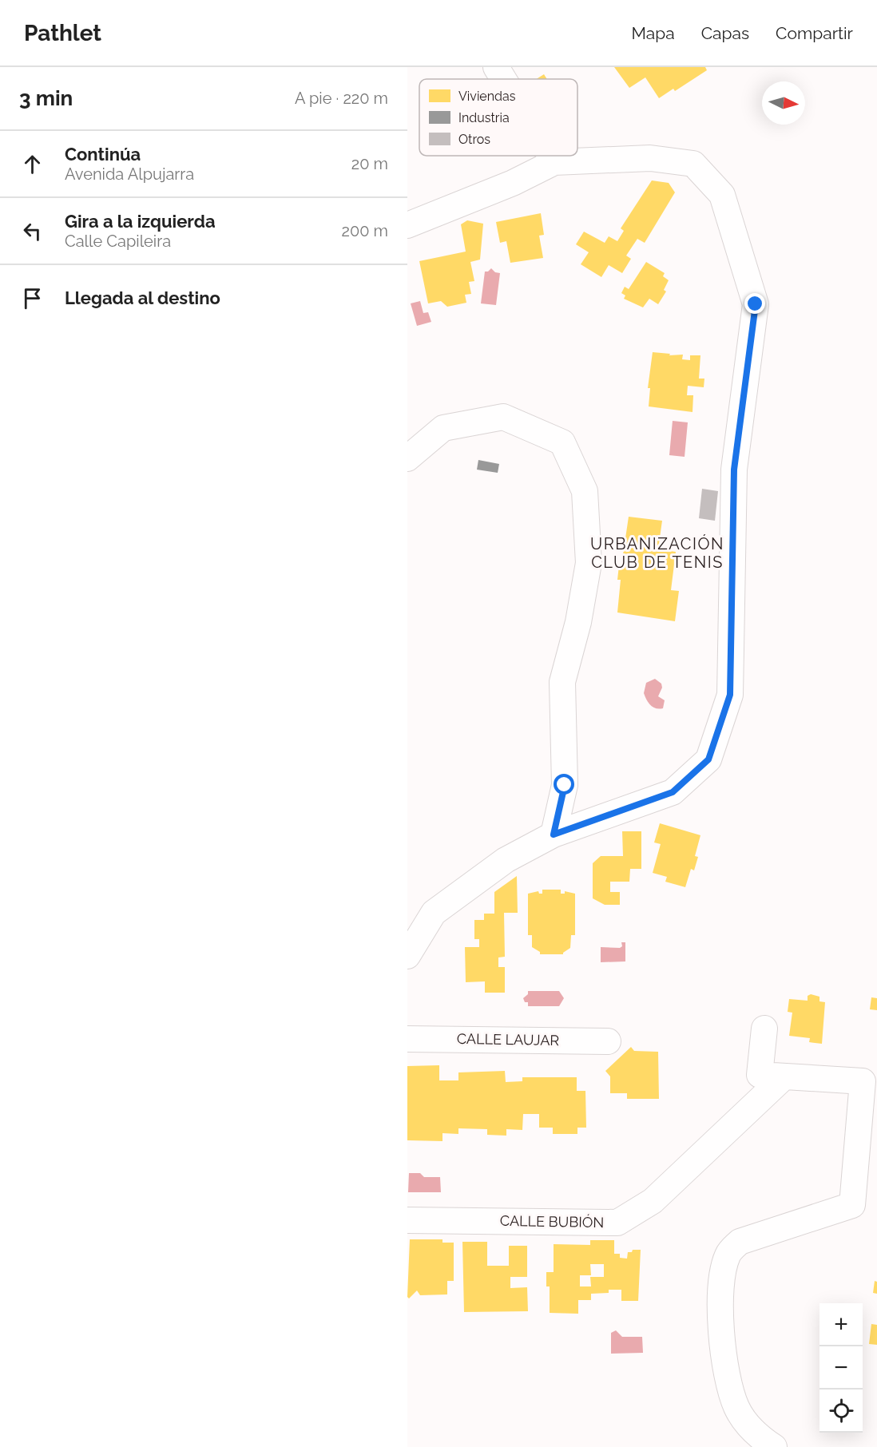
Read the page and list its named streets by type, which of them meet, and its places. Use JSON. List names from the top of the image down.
{
  "streets": {
    "street": ["CALLE LAUJAR", "CALLE BUBIÓN"]
  },
  "districts": ["URBANIZACIÓN CLUB DE TENIS"],
  "legend": ["Viviendas", "Industria", "Otros"],
  "north": "right",
  "page": {
    "header": "Pathlet",
    "nav": ["Mapa", "Capas", "Compartir"],
    "heading": ["3 min", "A pie · 220 m"],
    "list": [
      ["Continúa", "Avenida Alpujarra", "20 m"],
      ["Gira a la izquierda", "Calle Capileira", "200 m"],
      "Llegada al destino"
    ],
    "map_buttons": ["+", "−"]
  }
}
